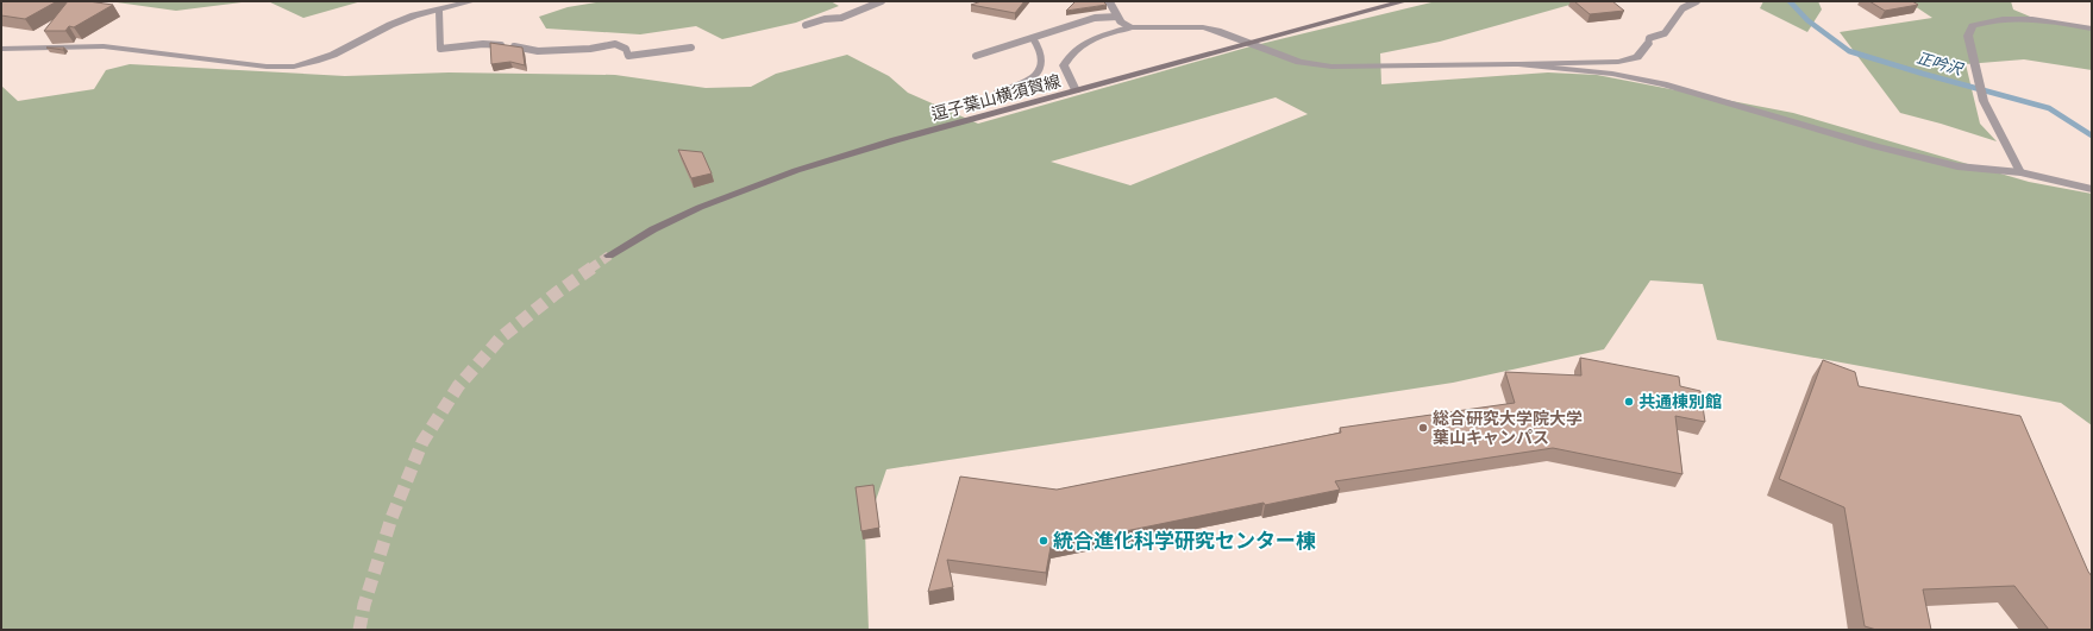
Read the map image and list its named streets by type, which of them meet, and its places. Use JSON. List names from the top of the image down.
{
  "streets": {
    "main road": ["逗子葉山横須賀線"]
  },
  "water": ["正吟沢"],
  "places": ["共通棟別館", "総合研究大学院大学 葉山キャンパス", "統合進化科学研究センター棟"]
}
